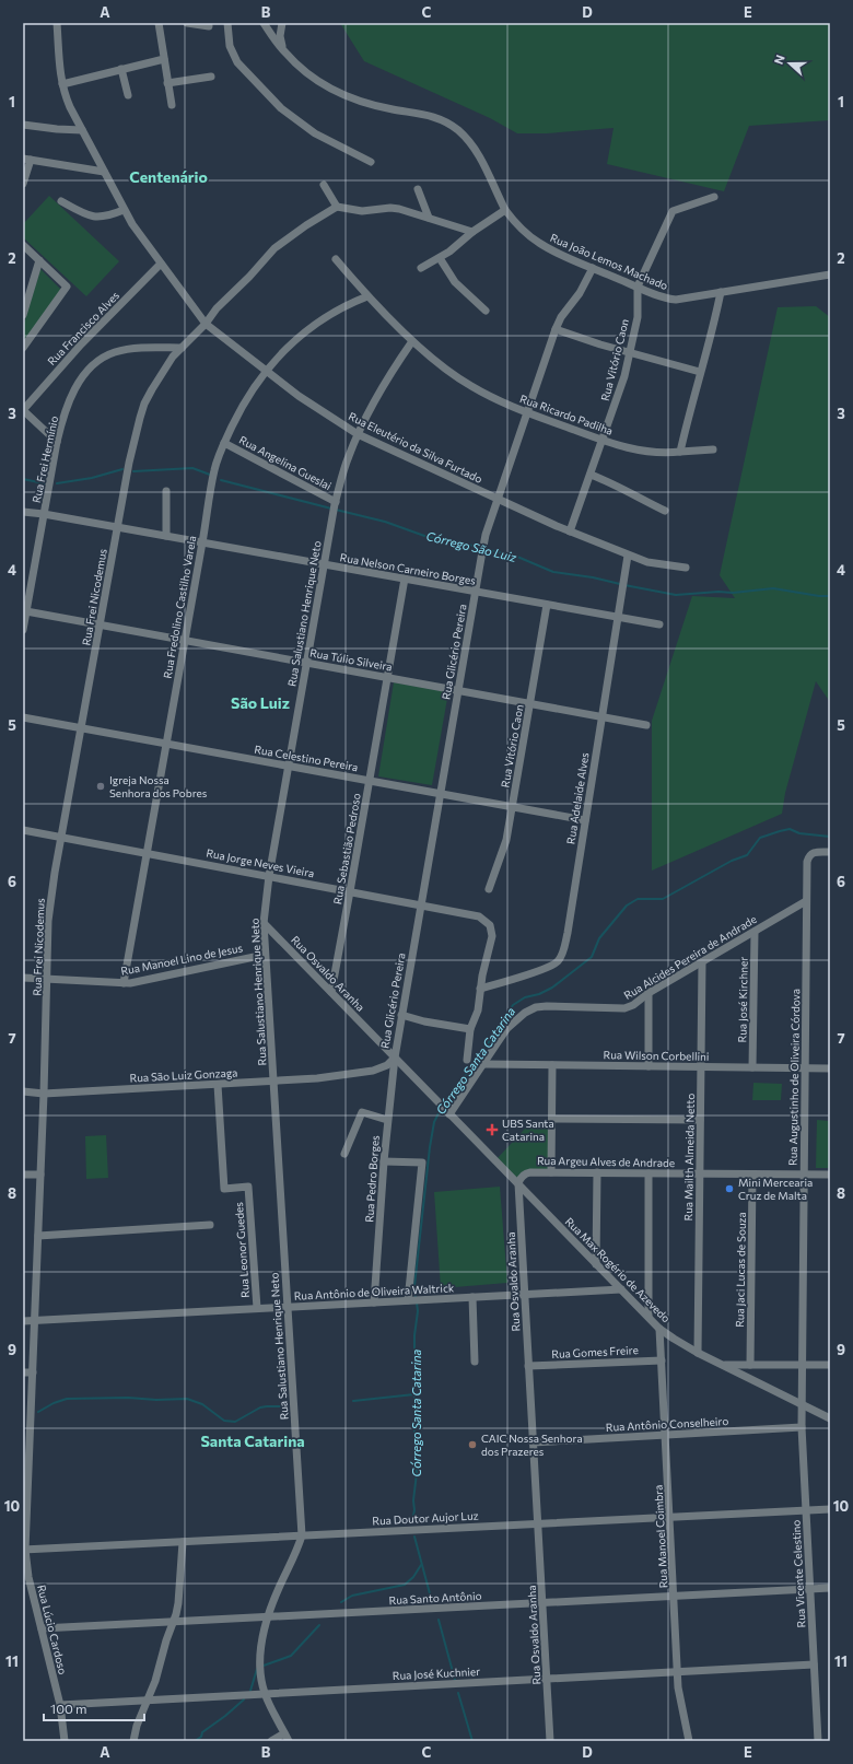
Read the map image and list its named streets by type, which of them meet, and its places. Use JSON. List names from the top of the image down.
{
  "streets": {
    "street": [
      "Rua João Lemos Machado",
      "Rua Francisco Alves",
      "Rua Vitório Caon",
      "Rua Ricardo Padilha",
      "Rua Eleutério da Silva Furtado",
      "Rua Frei Hermínio",
      "Rua Angelina Gueslai",
      "Rua Nelson Carneiro Borges",
      "Rua Frei Nicodemus",
      "Rua Fredolino Castilho Varela",
      "Rua Salustiano Henrique Neto",
      "Rua Glicério Pereira",
      "Rua Túlio Silveira",
      "Rua Celestino Pereira",
      "Rua Adelaide Alves",
      "Rua Sebastião Pedroso",
      "Rua Jorge Neves Vieira",
      "Rua Alcides Pereira de Andrade",
      "Rua Manoel Lino de Jesus",
      "Rua Osvaldo Aranha",
      "Rua José Kirchner",
      "Rua Wilson Corbellini",
      "Rua São Luiz Gonzaga",
      "Rua Augustinho de Oliveira Córdova",
      "Rua Mailth Almeida Netto",
      "Rua Argeu Alves de Andrade",
      "Rua Pedro Borges",
      "Rua Leonor Guedes",
      "Rua Max Rogério de Azevedo",
      "Rua Jaci Lucas de Souza",
      "Rua Antônio de Oliveira Waltrick",
      "Rua Gomes Freire",
      "Rua Antônio Conselheiro",
      "Rua Doutor Aujor Luz",
      "Rua Manoel Coimbra",
      "Rua Vicente Celestino",
      "Rua Santo Antônio",
      "Rua Lúcio Cardoso",
      "Rua José Kuchnier"
    ]
  },
  "crossings": [
    ["Rua João Lemos Machado", "Rua Vitório Caon"],
    ["Rua João Lemos Machado", "Rua Glicério Pereira"],
    ["Rua Francisco Alves", "Rua Eleutério da Silva Furtado"],
    ["Rua Vitório Caon", "Rua Ricardo Padilha"],
    ["Rua Vitório Caon", "Rua Eleutério da Silva Furtado"],
    ["Rua Vitório Caon", "Rua Nelson Carneiro Borges"],
    ["Rua Vitório Caon", "Rua Túlio Silveira"],
    ["Rua Vitório Caon", "Rua Celestino Pereira"],
    ["Rua Ricardo Padilha", "Rua Fredolino Castilho Varela"],
    ["Rua Ricardo Padilha", "Rua Salustiano Henrique Neto"],
    ["Rua Ricardo Padilha", "Rua Glicério Pereira"],
    ["Rua Eleutério da Silva Furtado", "Rua Frei Nicodemus"],
    ["Rua Eleutério da Silva Furtado", "Rua Fredolino Castilho Varela"],
    ["Rua Eleutério da Silva Furtado", "Rua Salustiano Henrique Neto"],
    ["Rua Eleutério da Silva Furtado", "Rua Glicério Pereira"],
    ["Rua Eleutério da Silva Furtado", "Rua Adelaide Alves"],
    ["Rua Frei Hermínio", "Rua Nelson Carneiro Borges"],
    ["Rua Frei Hermínio", "Rua Frei Nicodemus"],
    ["Rua Frei Hermínio", "Rua Túlio Silveira"],
    ["Rua Angelina Gueslai", "Rua Fredolino Castilho Varela"],
    ["Rua Angelina Gueslai", "Rua Salustiano Henrique Neto"],
    ["Rua Nelson Carneiro Borges", "Rua Frei Nicodemus"],
    ["Rua Nelson Carneiro Borges", "Rua Fredolino Castilho Varela"],
    ["Rua Nelson Carneiro Borges", "Rua Salustiano Henrique Neto"],
    ["Rua Nelson Carneiro Borges", "Rua Glicério Pereira"],
    ["Rua Nelson Carneiro Borges", "Rua Adelaide Alves"],
    ["Rua Nelson Carneiro Borges", "Rua Sebastião Pedroso"],
    ["Rua Frei Nicodemus", "Rua Túlio Silveira"],
    ["Rua Frei Nicodemus", "Rua Celestino Pereira"],
    ["Rua Frei Nicodemus", "Rua Jorge Neves Vieira"],
    ["Rua Frei Nicodemus", "Rua Manoel Lino de Jesus"],
    ["Rua Frei Nicodemus", "Rua São Luiz Gonzaga"],
    ["Rua Frei Nicodemus", "Rua Antônio de Oliveira Waltrick"],
    ["Rua Frei Nicodemus", "Rua Doutor Aujor Luz"],
    ["Rua Frei Nicodemus", "Rua Lúcio Cardoso"],
    ["Rua Fredolino Castilho Varela", "Rua Túlio Silveira"],
    ["Rua Fredolino Castilho Varela", "Rua Celestino Pereira"],
    ["Rua Fredolino Castilho Varela", "Rua Jorge Neves Vieira"],
    ["Rua Fredolino Castilho Varela", "Rua Manoel Lino de Jesus"],
    ["Rua Salustiano Henrique Neto", "Rua Túlio Silveira"],
    ["Rua Salustiano Henrique Neto", "Rua Celestino Pereira"],
    ["Rua Salustiano Henrique Neto", "Rua Jorge Neves Vieira"],
    ["Rua Salustiano Henrique Neto", "Rua Manoel Lino de Jesus"],
    ["Rua Salustiano Henrique Neto", "Rua Osvaldo Aranha"],
    ["Rua Salustiano Henrique Neto", "Rua São Luiz Gonzaga"],
    ["Rua Salustiano Henrique Neto", "Rua Antônio de Oliveira Waltrick"],
    ["Rua Salustiano Henrique Neto", "Rua Doutor Aujor Luz"],
    ["Rua Glicério Pereira", "Rua Túlio Silveira"],
    ["Rua Glicério Pereira", "Rua Celestino Pereira"],
    ["Rua Glicério Pereira", "Rua Jorge Neves Vieira"],
    ["Rua Glicério Pereira", "Rua Osvaldo Aranha"],
    ["Rua Glicério Pereira", "Rua São Luiz Gonzaga"],
    ["Rua Glicério Pereira", "Rua Pedro Borges"],
    ["Rua Túlio Silveira", "Rua Adelaide Alves"],
    ["Rua Túlio Silveira", "Rua Sebastião Pedroso"],
    ["Rua Celestino Pereira", "Rua Adelaide Alves"],
    ["Rua Celestino Pereira", "Rua Sebastião Pedroso"],
    ["Rua Adelaide Alves", "Rua Jorge Neves Vieira"],
    ["Rua Sebastião Pedroso", "Rua Jorge Neves Vieira"],
    ["Rua Sebastião Pedroso", "Rua Osvaldo Aranha"],
    ["Rua Alcides Pereira de Andrade", "Rua Osvaldo Aranha"],
    ["Rua Alcides Pereira de Andrade", "Rua José Kirchner"],
    ["Rua Alcides Pereira de Andrade", "Rua Wilson Corbellini"],
    ["Rua Alcides Pereira de Andrade", "Rua Augustinho de Oliveira Córdova"],
    ["Rua Alcides Pereira de Andrade", "Rua Mailth Almeida Netto"],
    ["Rua Osvaldo Aranha", "Rua São Luiz Gonzaga"],
    ["Rua Osvaldo Aranha", "Rua Argeu Alves de Andrade"],
    ["Rua Osvaldo Aranha", "Rua Pedro Borges"],
    ["Rua Osvaldo Aranha", "Rua Max Rogério de Azevedo"],
    ["Rua Osvaldo Aranha", "Rua Antônio de Oliveira Waltrick"],
    ["Rua Osvaldo Aranha", "Rua Gomes Freire"],
    ["Rua Osvaldo Aranha", "Rua Antônio Conselheiro"],
    ["Rua Osvaldo Aranha", "Rua Doutor Aujor Luz"],
    ["Rua Osvaldo Aranha", "Rua Santo Antônio"],
    ["Rua Osvaldo Aranha", "Rua José Kuchnier"],
    ["Rua José Kirchner", "Rua Wilson Corbellini"],
    ["Rua Wilson Corbellini", "Rua Augustinho de Oliveira Córdova"],
    ["Rua Wilson Corbellini", "Rua Mailth Almeida Netto"],
    ["Rua São Luiz Gonzaga", "Rua Pedro Borges"],
    ["Rua São Luiz Gonzaga", "Rua Leonor Guedes"],
    ["Rua Augustinho de Oliveira Córdova", "Rua Argeu Alves de Andrade"],
    ["Rua Augustinho de Oliveira Córdova", "Rua Max Rogério de Azevedo"],
    ["Rua Augustinho de Oliveira Córdova", "Rua Vicente Celestino"],
    ["Rua Mailth Almeida Netto", "Rua Argeu Alves de Andrade"],
    ["Rua Mailth Almeida Netto", "Rua Max Rogério de Azevedo"],
    ["Rua Argeu Alves de Andrade", "Rua Max Rogério de Azevedo"],
    ["Rua Argeu Alves de Andrade", "Rua Jaci Lucas de Souza"],
    ["Rua Pedro Borges", "Rua Antônio de Oliveira Waltrick"],
    ["Rua Leonor Guedes", "Rua Antônio de Oliveira Waltrick"],
    ["Rua Max Rogério de Azevedo", "Rua Antônio de Oliveira Waltrick"],
    ["Rua Max Rogério de Azevedo", "Rua Manoel Coimbra"],
    ["Rua Max Rogério de Azevedo", "Rua Vicente Celestino"],
    ["Rua Gomes Freire", "Rua Manoel Coimbra"],
    ["Rua Antônio Conselheiro", "Rua Manoel Coimbra"],
    ["Rua Antônio Conselheiro", "Rua Vicente Celestino"],
    ["Rua Doutor Aujor Luz", "Rua Manoel Coimbra"],
    ["Rua Doutor Aujor Luz", "Rua Vicente Celestino"],
    ["Rua Doutor Aujor Luz", "Rua Lúcio Cardoso"],
    ["Rua Manoel Coimbra", "Rua Santo Antônio"],
    ["Rua Manoel Coimbra", "Rua José Kuchnier"],
    ["Rua Vicente Celestino", "Rua Santo Antônio"],
    ["Rua Vicente Celestino", "Rua José Kuchnier"],
    ["Rua Santo Antônio", "Rua Lúcio Cardoso"],
    ["Rua Lúcio Cardoso", "Rua José Kuchnier"]
  ],
  "districts": ["Centenário", "São Luiz", "Santa Catarina"],
  "water": ["Córrego São Luiz", "Córrego Santa Catarina"],
  "places": {
    "other": ["Igreja Nossa Senhora dos Pobres", "Mini Mercearia Cruz de Malta", "CAIC Nossa Senhora dos Prazeres"],
    "health": ["UBS Santa Catarina"]
  },
  "scale_bar": "100 m",
  "north": "left",
  "grid": {
    "columns": [
      "A",
      "B",
      "C",
      "D",
      "E"
    ],
    "rows": [
      "1",
      "2",
      "3",
      "4",
      "5",
      "6",
      "7",
      "8",
      "9",
      "10",
      "11"
    ]
  }
}
